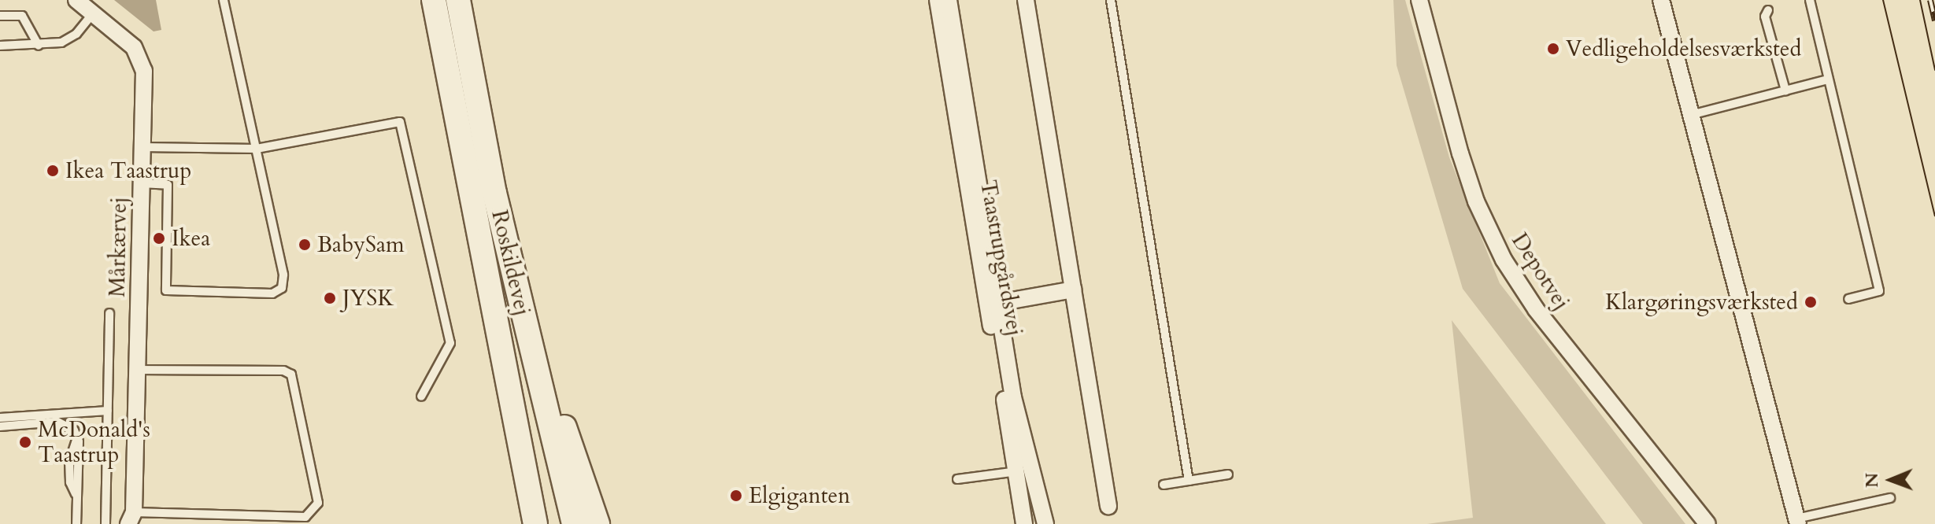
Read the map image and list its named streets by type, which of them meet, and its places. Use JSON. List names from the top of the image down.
{
  "streets": {
    "main road": ["Roskildevej"],
    "street": ["Mårkærvej", "Taastrupgårdsvej", "Depotvej"]
  },
  "places": [
    "Vedligeholdelsesværksted",
    "Ikea Taastrup",
    "Ikea",
    "BabySam",
    "JYSK",
    "Klargøringsværksted",
    "McDonald's Taastrup",
    "Elgiganten"
  ],
  "north": "left"
}
